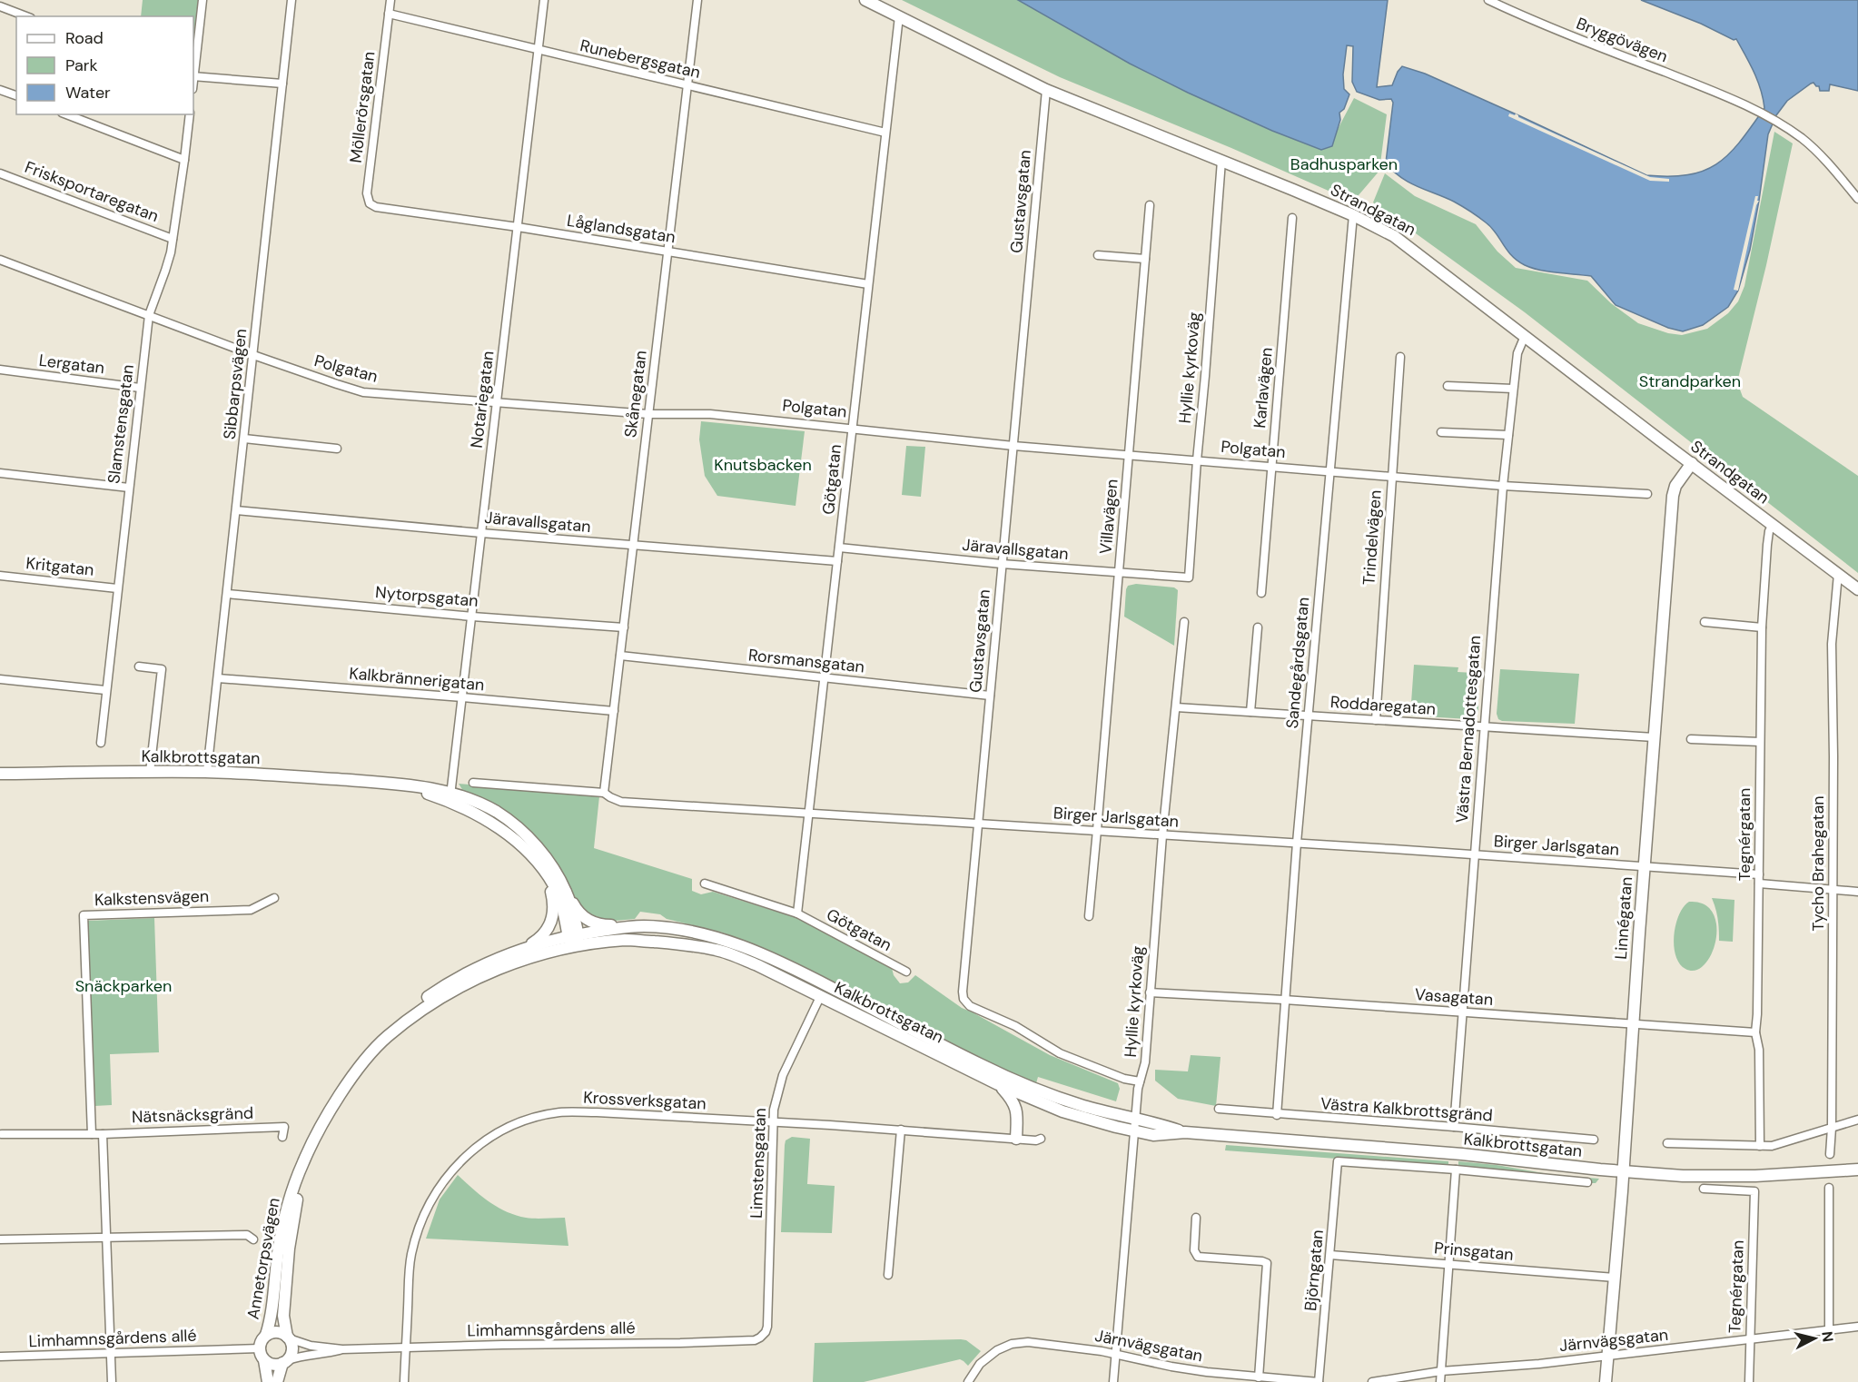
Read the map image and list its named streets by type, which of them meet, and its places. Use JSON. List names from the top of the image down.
{
  "streets": {
    "main road": [
      "Strandgatan",
      "Kalkbrottsgatan",
      "Linnégatan",
      "Annetorpsvägen"
    ],
    "street": [
      "Bryggövägen",
      "Runebergsgatan",
      "Möllerörsgatan",
      "Frisksportaregatan",
      "Gustavsgatan",
      "Låglandsgatan",
      "Lergatan",
      "Hyllie kyrkoväg",
      "Polgatan",
      "Sibbarpsvägen",
      "Karlavägen",
      "Skånegatan",
      "Notariegatan",
      "Slamstensgatan",
      "Götgatan",
      "Villavägen",
      "Järavallsgatan",
      "Trindelvägen",
      "Kritgatan",
      "Nytorpsgatan",
      "Rorsmansgatan",
      "Sandegårdsgatan",
      "Kalkbrännerigatan",
      "Roddaregatan",
      "Västra Bernadottesgatan",
      "Birger Jarlsgatan",
      "Tegnérgatan",
      "Tycho Brahegatan",
      "Kalkstensvägen",
      "Vasagatan",
      "Krossverksgatan",
      "Västra Kalkbrottsgränd",
      "Nätsnäcksgränd",
      "Limstensgatan",
      "Prinsgatan",
      "Björngatan",
      "Limhamnsgårdens allé",
      "Järnvägsgatan"
    ]
  },
  "crossings": [
    ["Runebergsgatan", "Möllerörsgatan"],
    ["Runebergsgatan", "Skånegatan"],
    ["Runebergsgatan", "Notariegatan"],
    ["Runebergsgatan", "Götgatan"],
    ["Möllerörsgatan", "Låglandsgatan"],
    ["Frisksportaregatan", "Slamstensgatan"],
    ["Gustavsgatan", "Strandgatan"],
    ["Gustavsgatan", "Hyllie kyrkoväg"],
    ["Gustavsgatan", "Polgatan"],
    ["Gustavsgatan", "Järavallsgatan"],
    ["Gustavsgatan", "Rorsmansgatan"],
    ["Gustavsgatan", "Birger Jarlsgatan"],
    ["Strandgatan", "Hyllie kyrkoväg"],
    ["Strandgatan", "Götgatan"],
    ["Strandgatan", "Sandegårdsgatan"],
    ["Strandgatan", "Västra Bernadottesgatan"],
    ["Strandgatan", "Tegnérgatan"],
    ["Strandgatan", "Tycho Brahegatan"],
    ["Strandgatan", "Linnégatan"],
    ["Låglandsgatan", "Skånegatan"],
    ["Låglandsgatan", "Notariegatan"],
    ["Låglandsgatan", "Götgatan"],
    ["Lergatan", "Slamstensgatan"],
    ["Hyllie kyrkoväg", "Polgatan"],
    ["Hyllie kyrkoväg", "Järavallsgatan"],
    ["Hyllie kyrkoväg", "Roddaregatan"],
    ["Hyllie kyrkoväg", "Kalkbrottsgatan"],
    ["Hyllie kyrkoväg", "Birger Jarlsgatan"],
    ["Hyllie kyrkoväg", "Vasagatan"],
    ["Hyllie kyrkoväg", "Järnvägsgatan"],
    ["Polgatan", "Sibbarpsvägen"],
    ["Polgatan", "Karlavägen"],
    ["Polgatan", "Skånegatan"],
    ["Polgatan", "Notariegatan"],
    ["Polgatan", "Slamstensgatan"],
    ["Polgatan", "Götgatan"],
    ["Polgatan", "Villavägen"],
    ["Polgatan", "Trindelvägen"],
    ["Polgatan", "Sandegårdsgatan"],
    ["Polgatan", "Västra Bernadottesgatan"],
    ["Sibbarpsvägen", "Järavallsgatan"],
    ["Sibbarpsvägen", "Nytorpsgatan"],
    ["Sibbarpsvägen", "Kalkbrännerigatan"],
    ["Sibbarpsvägen", "Kalkbrottsgatan"],
    ["Skånegatan", "Järavallsgatan"],
    ["Skånegatan", "Nytorpsgatan"],
    ["Skånegatan", "Rorsmansgatan"],
    ["Skånegatan", "Kalkbrännerigatan"],
    ["Skånegatan", "Birger Jarlsgatan"],
    ["Notariegatan", "Järavallsgatan"],
    ["Notariegatan", "Nytorpsgatan"],
    ["Notariegatan", "Kalkbrännerigatan"],
    ["Notariegatan", "Kalkbrottsgatan"],
    ["Slamstensgatan", "Kritgatan"],
    ["Götgatan", "Järavallsgatan"],
    ["Götgatan", "Rorsmansgatan"],
    ["Götgatan", "Birger Jarlsgatan"],
    ["Villavägen", "Järavallsgatan"],
    ["Villavägen", "Birger Jarlsgatan"],
    ["Trindelvägen", "Roddaregatan"],
    ["Sandegårdsgatan", "Roddaregatan"],
    ["Sandegårdsgatan", "Birger Jarlsgatan"],
    ["Sandegårdsgatan", "Vasagatan"],
    ["Sandegårdsgatan", "Västra Kalkbrottsgränd"],
    ["Roddaregatan", "Västra Bernadottesgatan"],
    ["Roddaregatan", "Linnégatan"],
    ["Västra Bernadottesgatan", "Birger Jarlsgatan"],
    ["Västra Bernadottesgatan", "Vasagatan"],
    ["Västra Bernadottesgatan", "Västra Kalkbrottsgränd"],
    ["Kalkbrottsgatan", "Linnégatan"],
    ["Kalkbrottsgatan", "Limstensgatan"],
    ["Kalkbrottsgatan", "Annetorpsvägen"],
    ["Birger Jarlsgatan", "Tegnérgatan"],
    ["Birger Jarlsgatan", "Linnégatan"],
    ["Tegnérgatan", "Vasagatan"],
    ["Tegnérgatan", "Järnvägsgatan"],
    ["Kalkstensvägen", "Nätsnäcksgränd"],
    ["Linnégatan", "Vasagatan"],
    ["Linnégatan", "Prinsgatan"],
    ["Linnégatan", "Järnvägsgatan"],
    ["Krossverksgatan", "Limstensgatan"],
    ["Krossverksgatan", "Limhamnsgårdens allé"],
    ["Limstensgatan", "Limhamnsgårdens allé"],
    ["Prinsgatan", "Björngatan"],
    ["Annetorpsvägen", "Limhamnsgårdens allé"],
    ["Björngatan", "Järnvägsgatan"]
  ],
  "parks": [
    "Badhusparken",
    "Strandparken",
    "Knutsbacken",
    "Snäckparken"
  ],
  "legend": ["Road", "Park", "Water"],
  "north": "right"
}
